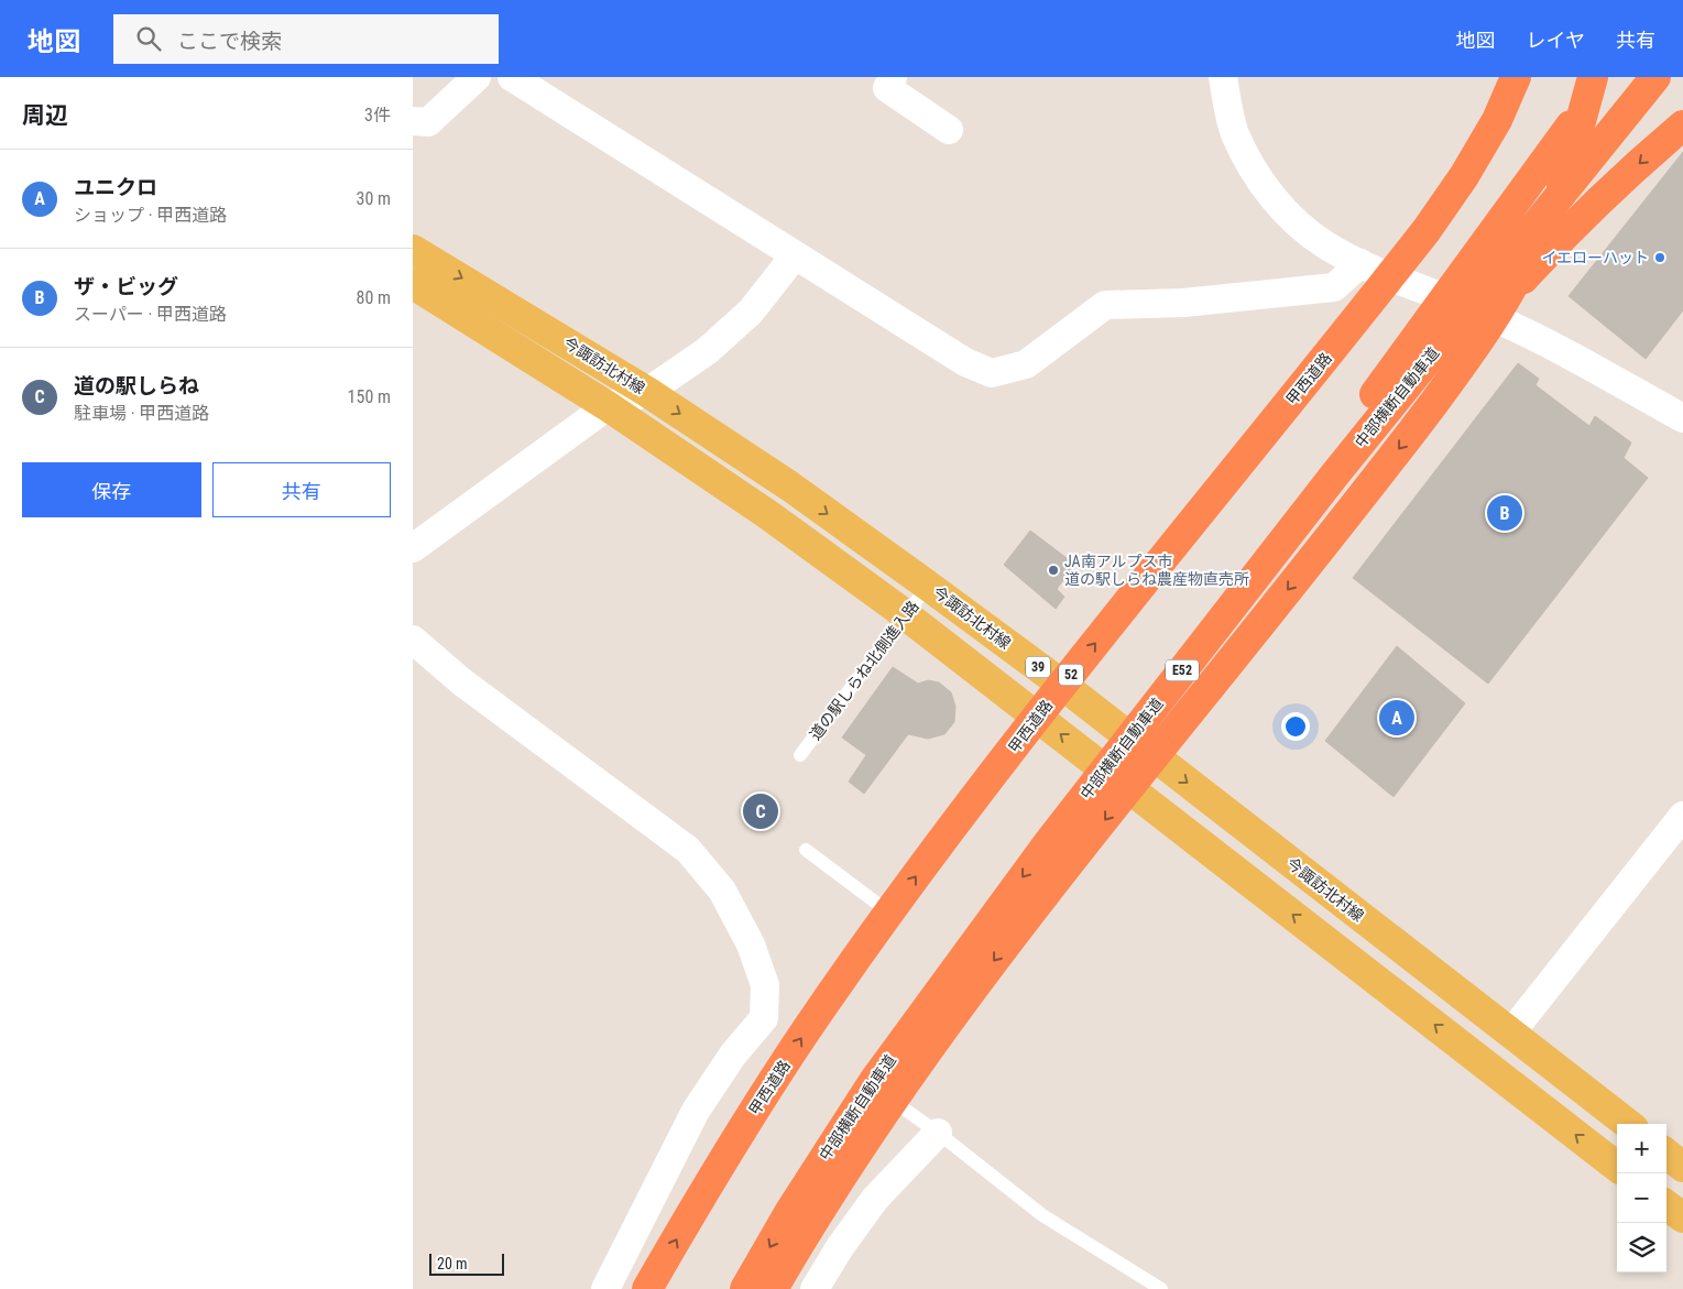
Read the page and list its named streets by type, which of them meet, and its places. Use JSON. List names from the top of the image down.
{
  "streets": {
    "highway": [
      "甲西道路",
      "中部横断自動車道",
      "E52",
      "52"
    ],
    "main road": ["今諏訪北村線", "39"],
    "lane": ["道の駅しらね北側進入路"]
  },
  "crossings": [
    ["今諏訪北村線", "甲西道路"],
    ["今諏訪北村線", "道の駅しらね北側進入路"]
  ],
  "places": ["イエローハット", "JA南アルプス市 道の駅しらね農産物直売所"],
  "scale_bar": "20 m",
  "page": {
    "header": "地図",
    "search": "ここで検索",
    "nav": ["地図", "レイヤ", "共有"],
    "heading": ["周辺", "3件"],
    "list": [
      {
        "mark": "A",
        "name": "ユニクロ",
        "note": "ショップ · 甲西道路",
        "value": "30 m"
      },
      {
        "mark": "B",
        "name": "ザ・ビッグ",
        "note": "スーパー · 甲西道路",
        "value": "80 m"
      },
      {
        "mark": "C",
        "name": "道の駅しらね",
        "note": "駐車場 · 甲西道路",
        "value": "150 m"
      }
    ],
    "buttons": ["保存", "共有"],
    "pins": ["B", "A", "C"],
    "map_buttons": ["+", "−"],
    "scale": "20 m"
  }
}
